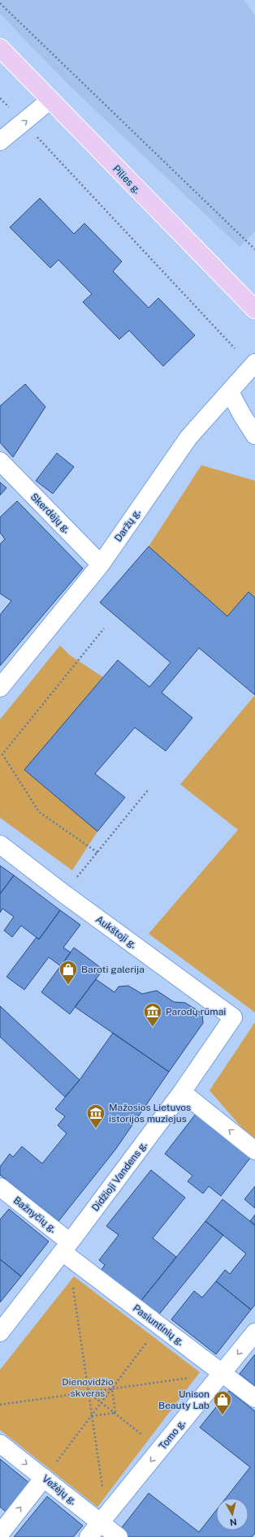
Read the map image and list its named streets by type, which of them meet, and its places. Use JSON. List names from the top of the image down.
{
  "streets": {
    "main road": ["Pilies g."],
    "street": [
      "Skerdėjų g.",
      "Daržų g.",
      "Aukštoji g.",
      "Didžioji Vandens g.",
      "Bažnyčių g.",
      "Pasiuntinių g.",
      "Tomo g.",
      "Vežėjų g."
    ]
  },
  "crossings": [
    ["Skerdėjų g.", "Daržų g."],
    ["Aukštoji g.", "Didžioji Vandens g."],
    ["Didžioji Vandens g.", "Bažnyčių g."],
    ["Didžioji Vandens g.", "Pasiuntinių g."],
    ["Bažnyčių g.", "Pasiuntinių g."],
    ["Pasiuntinių g.", "Tomo g."],
    ["Tomo g.", "Vežėjų g."]
  ],
  "one_way": ["Tomo g.", "Vežėjų g."],
  "parks": ["Dienovidžio skveras"],
  "places": {
    "shop": ["Baroti galerija", "Unison Beauty Lab"],
    "museum": ["Parodų rūmai", "Mažosios Lietuvos istorijos muziejus"]
  },
  "north": "bottom"
}
